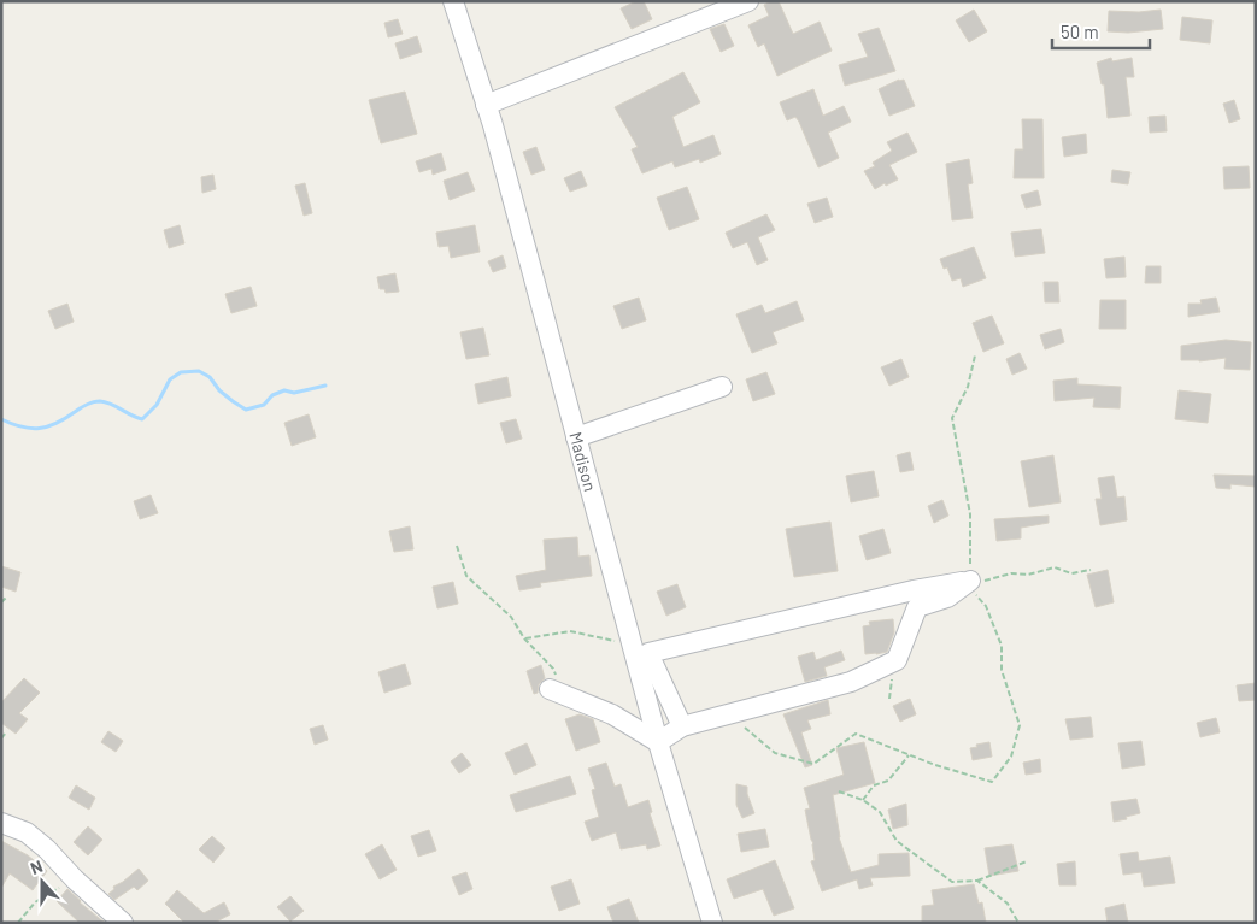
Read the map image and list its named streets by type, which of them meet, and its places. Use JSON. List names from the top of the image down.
{
  "streets": {
    "street": ["Madison"]
  },
  "scale_bar": "50 m",
  "north": "top"
}
